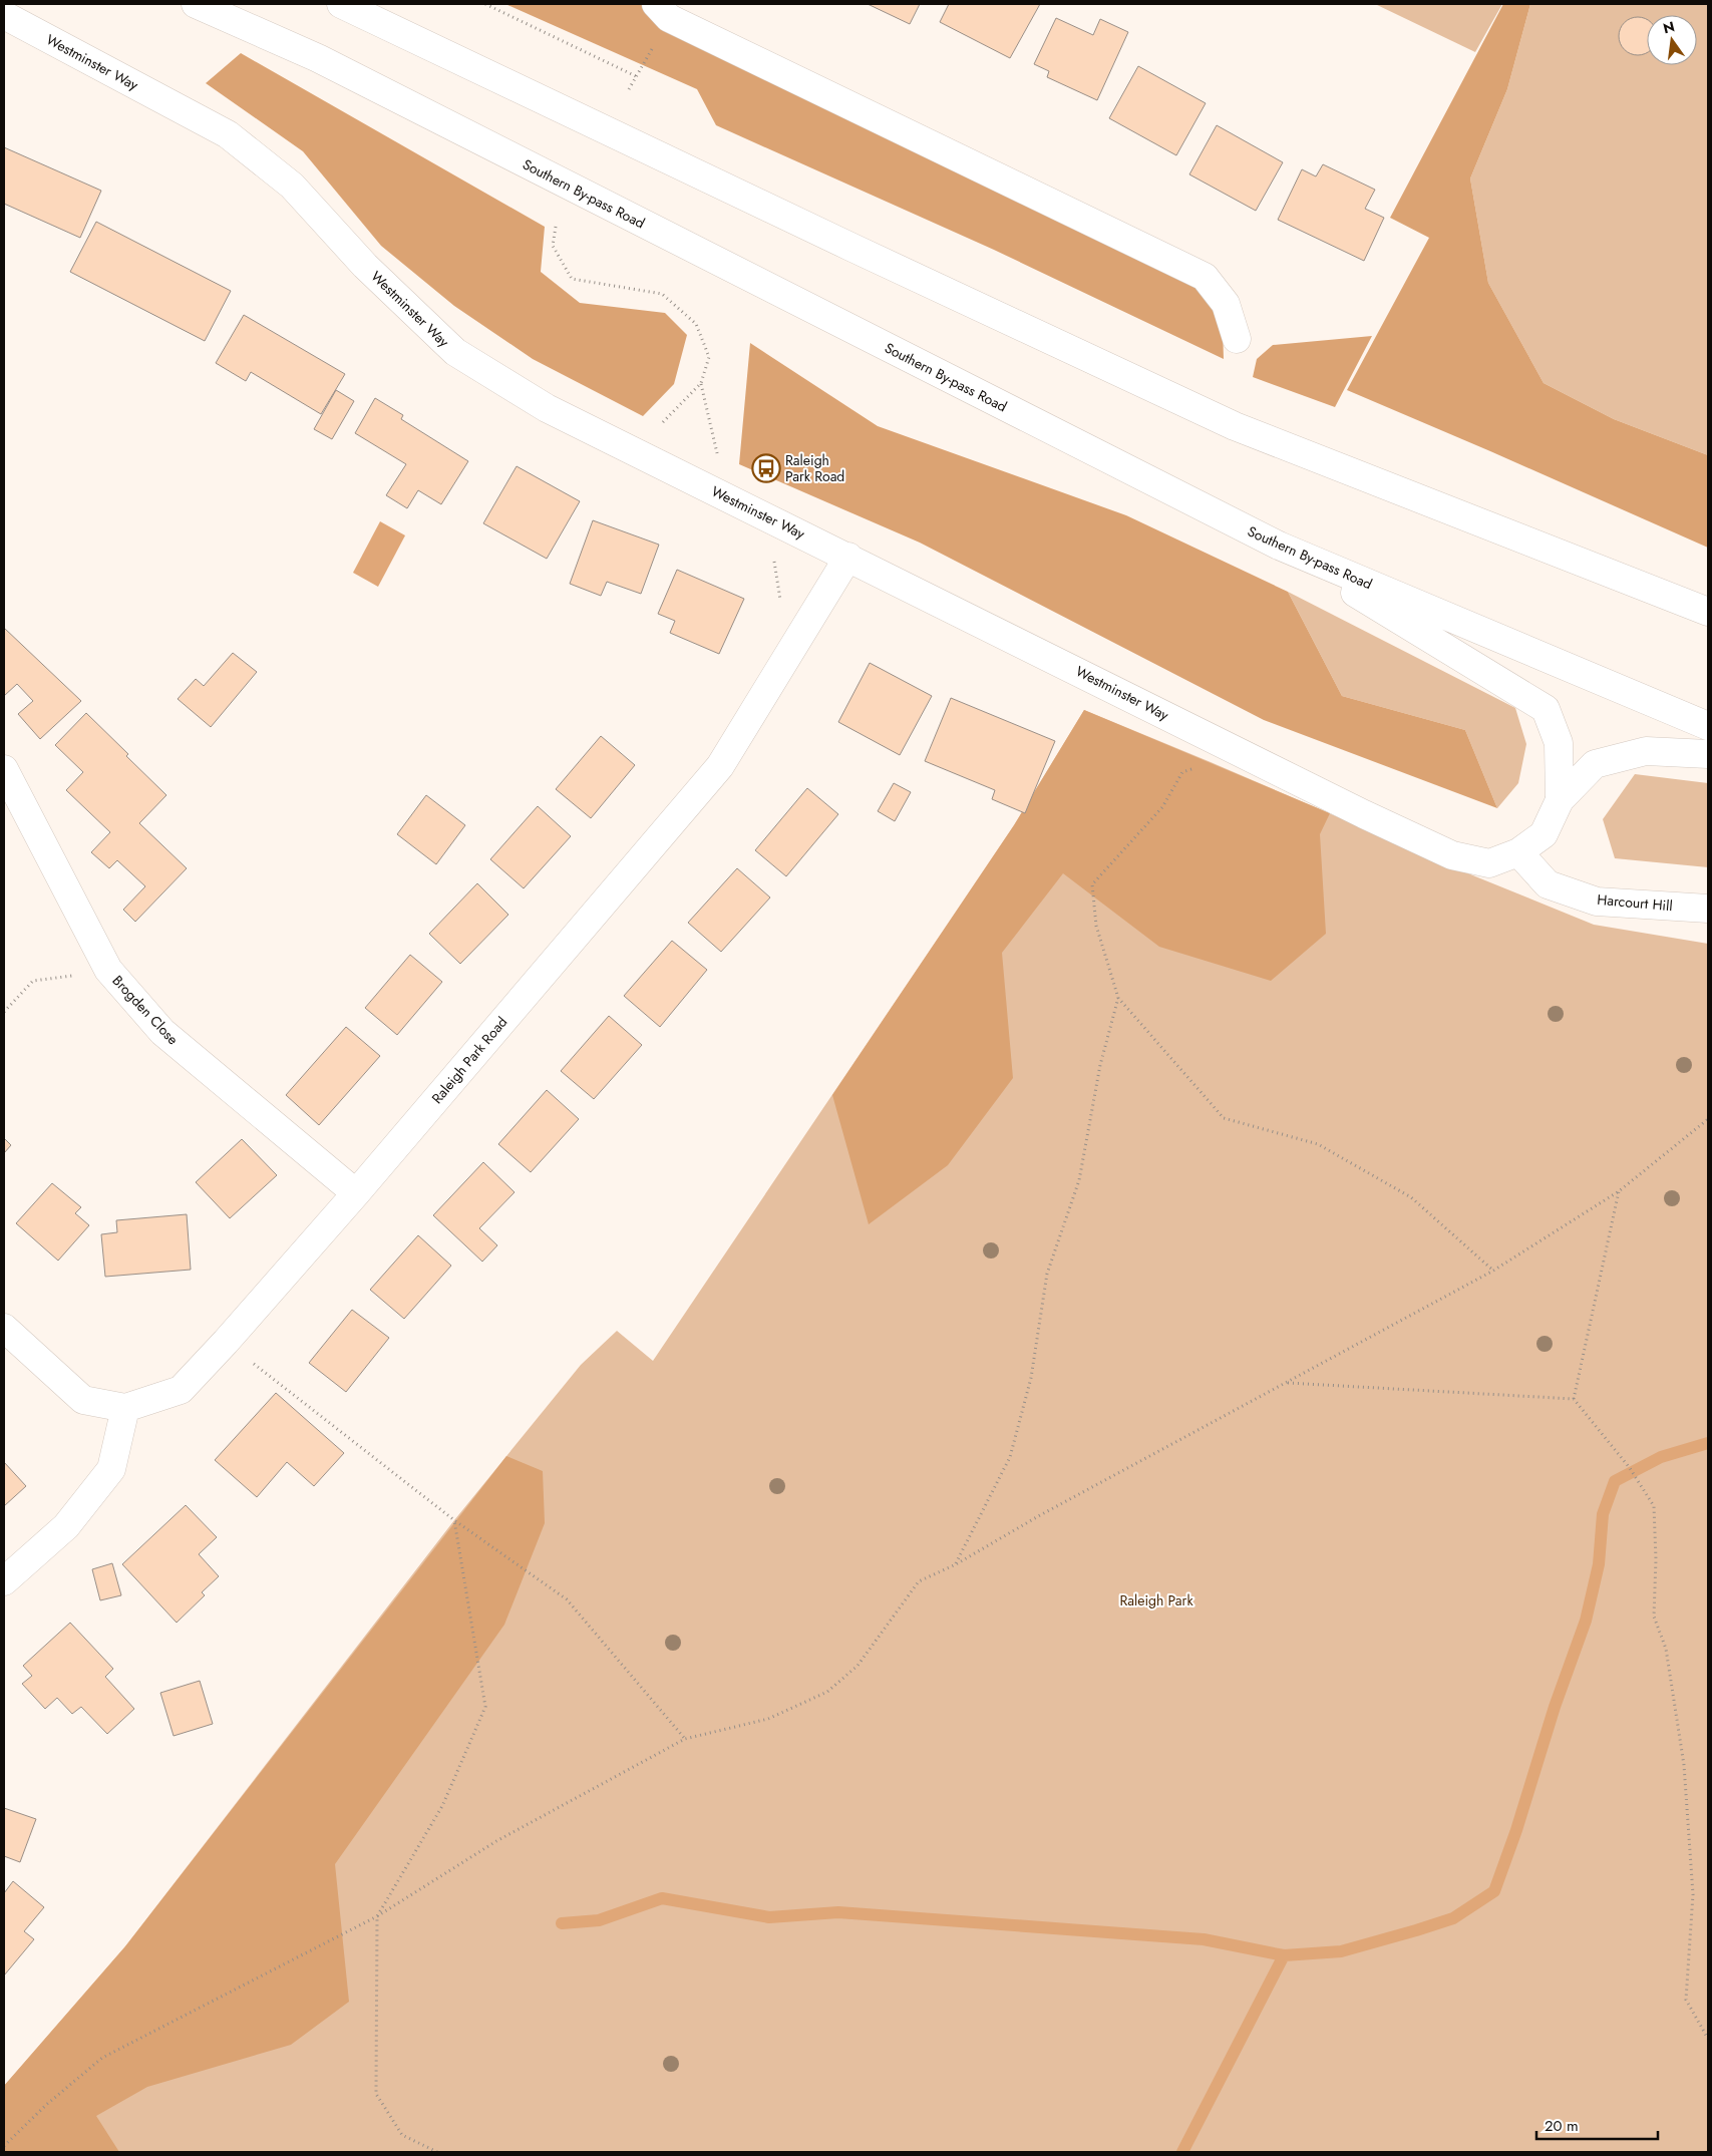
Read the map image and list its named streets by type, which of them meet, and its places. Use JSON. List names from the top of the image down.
{
  "streets": {
    "main road": [
      "Westminster Way",
      "Southern By-pass Road",
      "Harcourt Hill",
      "Brogden Close",
      "Raleigh Park Road"
    ]
  },
  "crossings": [
    ["Westminster Way", "Harcourt Hill"],
    ["Westminster Way", "Raleigh Park Road"],
    ["Brogden Close", "Raleigh Park Road"]
  ],
  "parks": ["Raleigh Park"],
  "places": {
    "bus stop": ["Raleigh Park Road"]
  },
  "scale_bar": "20 m",
  "north": "top"
}
